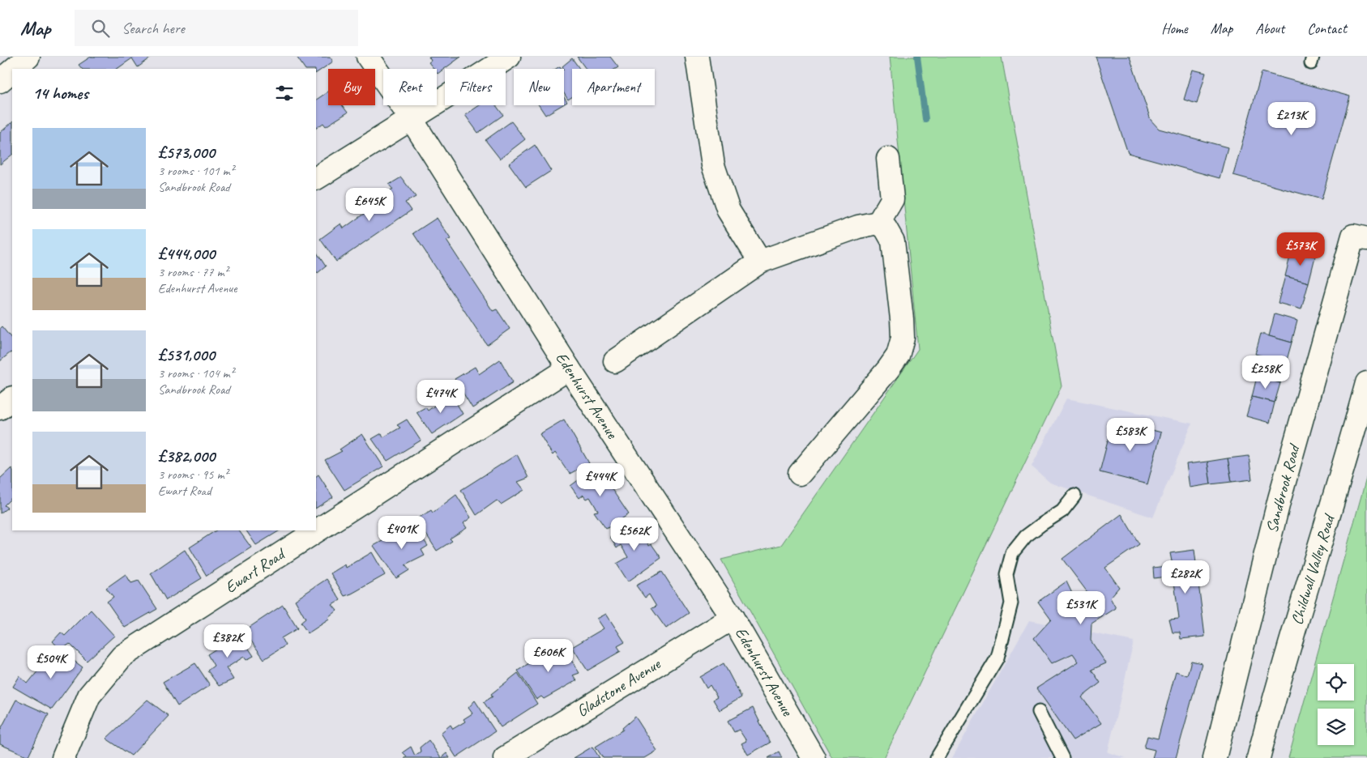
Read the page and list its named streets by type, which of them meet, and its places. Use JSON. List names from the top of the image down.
{
  "streets": {
    "street": [
      "Edenhurst Avenue",
      "Sandbrook Road",
      "Childwall Valley Road",
      "Ewart Road",
      "Gladstone Avenue"
    ]
  },
  "crossings": [
    ["Edenhurst Avenue", "Ewart Road"],
    ["Edenhurst Avenue", "Gladstone Avenue"]
  ],
  "page": {
    "header": "Map",
    "search": "Search here",
    "nav": [
      "Home",
      "Map",
      "About",
      "Contact"
    ],
    "chip": [
      "Buy",
      "Rent",
      "Filters",
      "New",
      "Apartment"
    ],
    "heading": "14 homes",
    "price": [
      "£213K",
      "£645K",
      "£573K",
      "£258K",
      "£474K",
      "£583K",
      "£444K",
      "£401K",
      "£562K",
      "£282K",
      "£531K",
      "£382K",
      "£606K",
      "£504K"
    ],
    "list": [
      {
        "name": "£573,000",
        "note": "3 rooms · 101 m² · Sandbrook Road"
      },
      {
        "name": "£444,000",
        "note": "3 rooms · 77 m² · Edenhurst Avenue"
      },
      {
        "name": "£531,000",
        "note": "3 rooms · 104 m² · Sandbrook Road"
      },
      {
        "name": "£382,000",
        "note": "3 rooms · 95 m² · Ewart Road"
      }
    ]
  }
}
